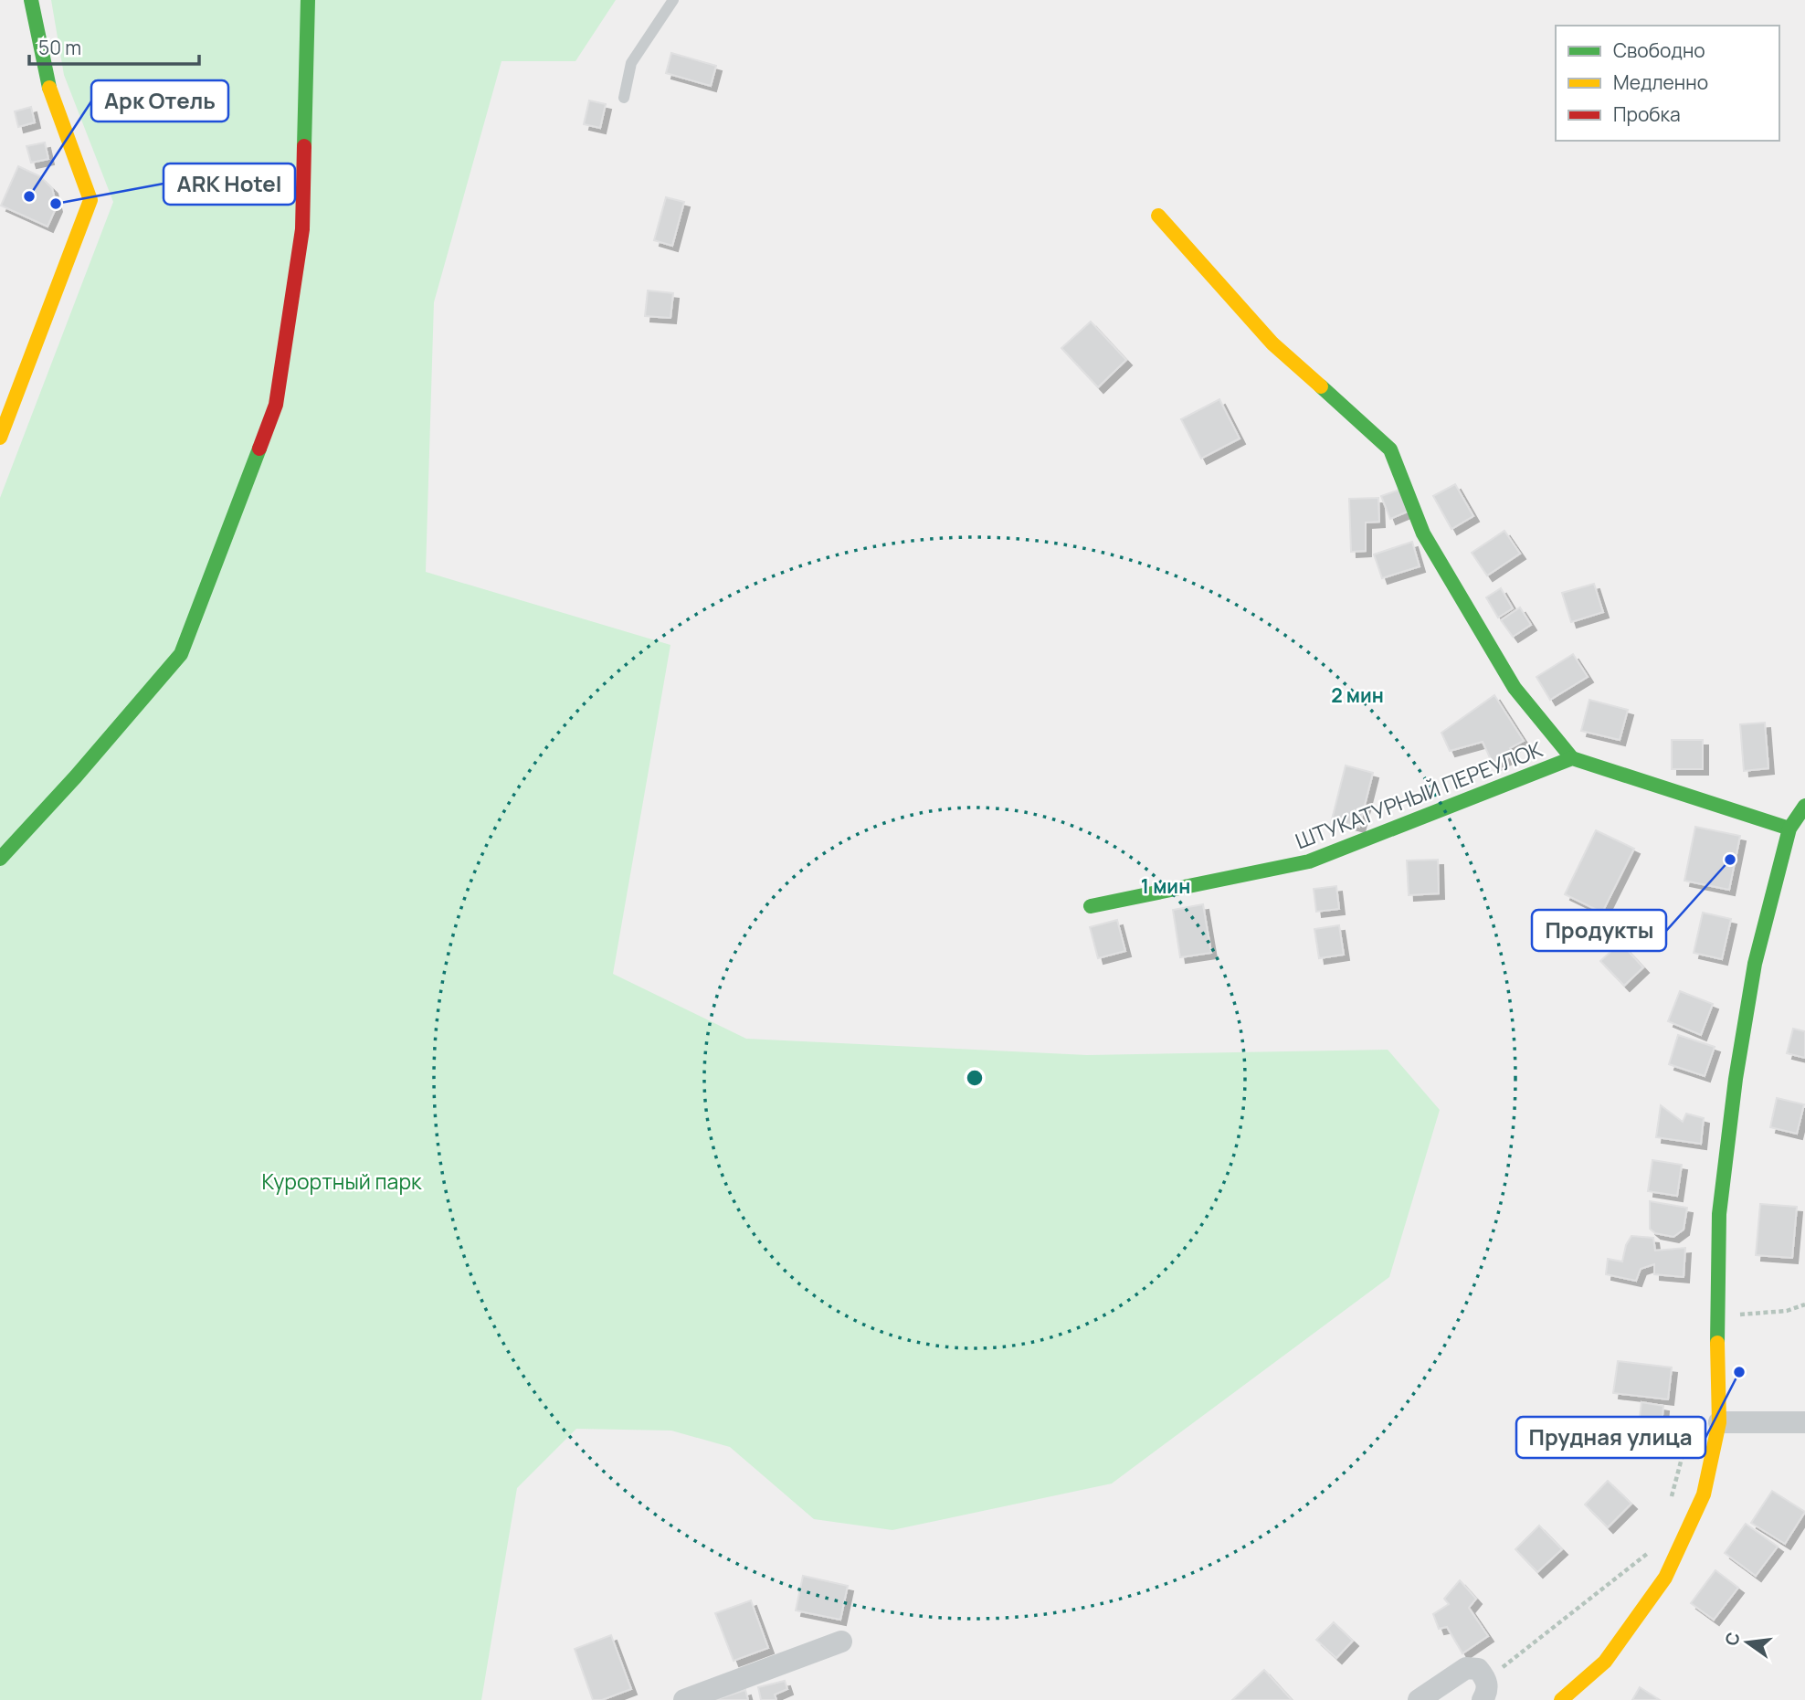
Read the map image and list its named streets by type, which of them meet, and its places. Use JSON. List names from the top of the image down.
{
  "streets": {
    "street": ["ШТУКАТУРНЫЙ ПЕРЕУЛОК"]
  },
  "parks": ["Курортный парк"],
  "places": [
    "Арк Отель",
    "ARK Hotel",
    "Продукты",
    "Прудная улица"
  ],
  "legend": ["Свободно", "Медленно", "Пробка"],
  "scale_bar": "50 m",
  "north": "left",
  "rings": ["2 мин", "1 мин"]
}
